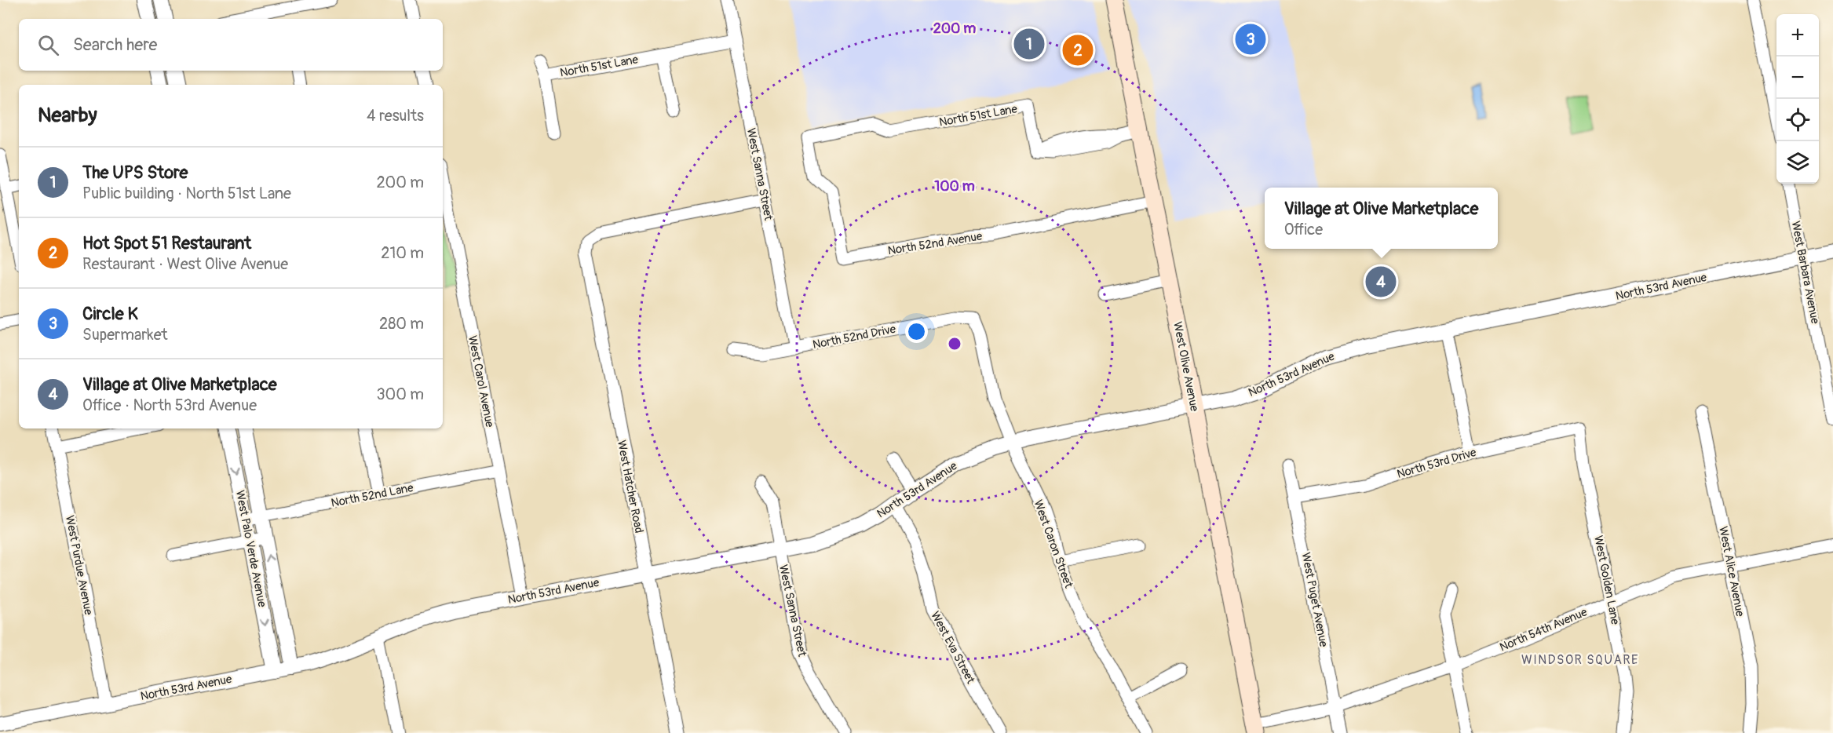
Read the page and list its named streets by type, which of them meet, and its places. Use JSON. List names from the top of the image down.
{
  "streets": {
    "main road": ["West Olive Avenue"],
    "street": [
      "North 51st Lane",
      "West Sanna Street",
      "North 52nd Avenue",
      "West Barbara Avenue",
      "North 53rd Avenue",
      "North 52nd Drive",
      "West Carol Avenue",
      "North 53rd Drive",
      "West Hatcher Road",
      "North 52nd Lane",
      "West Caron Street",
      "West Palo Verde Avenue",
      "West Purdue Avenue",
      "West Alice Avenue",
      "West Golden Lane",
      "West Puget Avenue",
      "North 54th Avenue",
      "West Eva Street"
    ]
  },
  "crossings": [
    ["North 51st Lane", "West Sanna Street"],
    ["North 51st Lane", "North 52nd Avenue"],
    ["North 51st Lane", "West Olive Avenue"],
    ["West Sanna Street", "North 53rd Avenue"],
    ["West Sanna Street", "North 52nd Drive"],
    ["West Sanna Street", "West Hatcher Road"],
    ["North 52nd Avenue", "West Olive Avenue"],
    ["West Barbara Avenue", "North 53rd Avenue"],
    ["North 53rd Avenue", "West Olive Avenue"],
    ["North 53rd Avenue", "West Carol Avenue"],
    ["North 53rd Avenue", "West Hatcher Road"],
    ["North 53rd Avenue", "West Caron Street"],
    ["North 53rd Avenue", "West Palo Verde Avenue"],
    ["North 53rd Avenue", "West Purdue Avenue"],
    ["North 53rd Avenue", "West Eva Street"],
    ["North 52nd Drive", "West Caron Street"],
    ["West Olive Avenue", "North 54th Avenue"],
    ["West Carol Avenue", "North 52nd Lane"],
    ["North 53rd Drive", "West Golden Lane"],
    ["North 53rd Drive", "West Puget Avenue"],
    ["North 52nd Lane", "West Palo Verde Avenue"],
    ["West Alice Avenue", "North 54th Avenue"],
    ["West Golden Lane", "North 54th Avenue"],
    ["West Puget Avenue", "North 54th Avenue"]
  ],
  "districts": ["WINDSOR SQUARE"],
  "page": {
    "map_buttons": ["+", "−"],
    "search": "Search here",
    "pins": [
      "3",
      "1",
      "2",
      "4"
    ],
    "heading": ["Nearby", "4 results"],
    "list": [
      {
        "mark": "1",
        "name": "The UPS Store",
        "note": "Public building · North 51st Lane",
        "value": "200 m"
      },
      {
        "mark": "2",
        "name": "Hot Spot 51 Restaurant",
        "note": "Restaurant · West Olive Avenue",
        "value": "210 m"
      },
      {
        "mark": "3",
        "name": "Circle K",
        "note": "Supermarket",
        "value": "280 m"
      },
      {
        "mark": "4",
        "name": "Village at Olive Marketplace",
        "note": "Office · North 53rd Avenue",
        "value": "300 m"
      }
    ],
    "popup": ["Village at Olive Marketplace", "Office"]
  },
  "rings": ["200 m", "100 m"]
}
